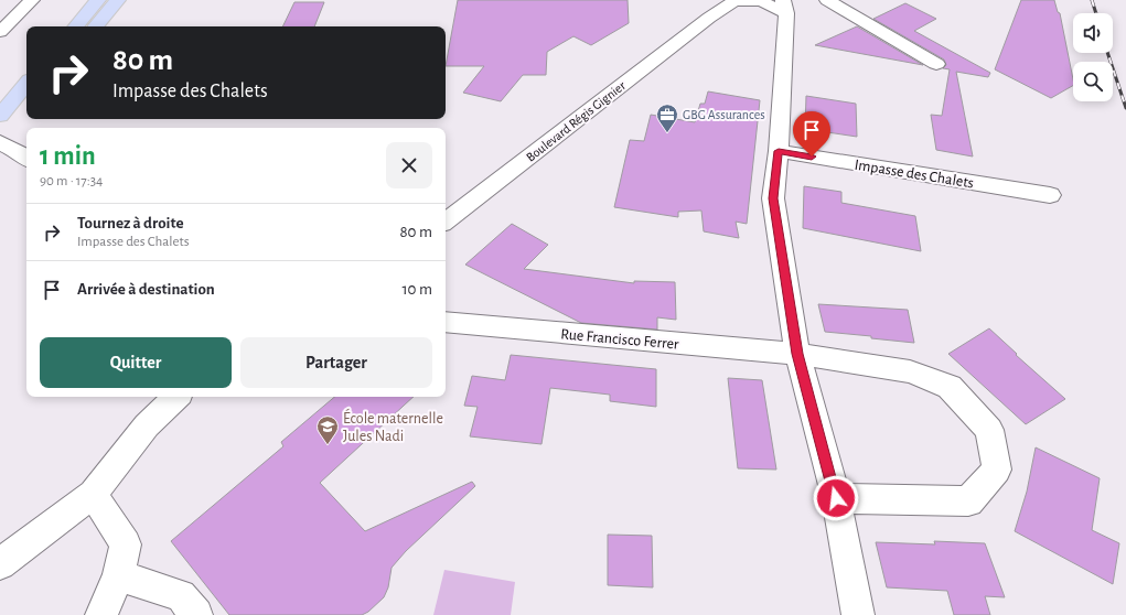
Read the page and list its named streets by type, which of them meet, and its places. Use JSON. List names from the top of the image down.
{
  "streets": {
    "street": ["Boulevard Régis Gignier", "Impasse des Chalets", "Rue Francisco Ferrer"]
  },
  "places": {
    "office": ["GBG Assurances"],
    "school or university": ["École maternelle Jules Nadi"]
  },
  "page": {
    "turn": ["80 m", "Impasse des Chalets"],
    "heading": ["1 min", "90 m · 17:34"],
    "list": [
      {
        "name": "Tournez à droite",
        "note": "Impasse des Chalets",
        "value": "80 m"
      },
      {
        "name": "Arrivée à destination",
        "value": "10 m"
      }
    ],
    "buttons": ["Quitter", "Partager"]
  }
}
